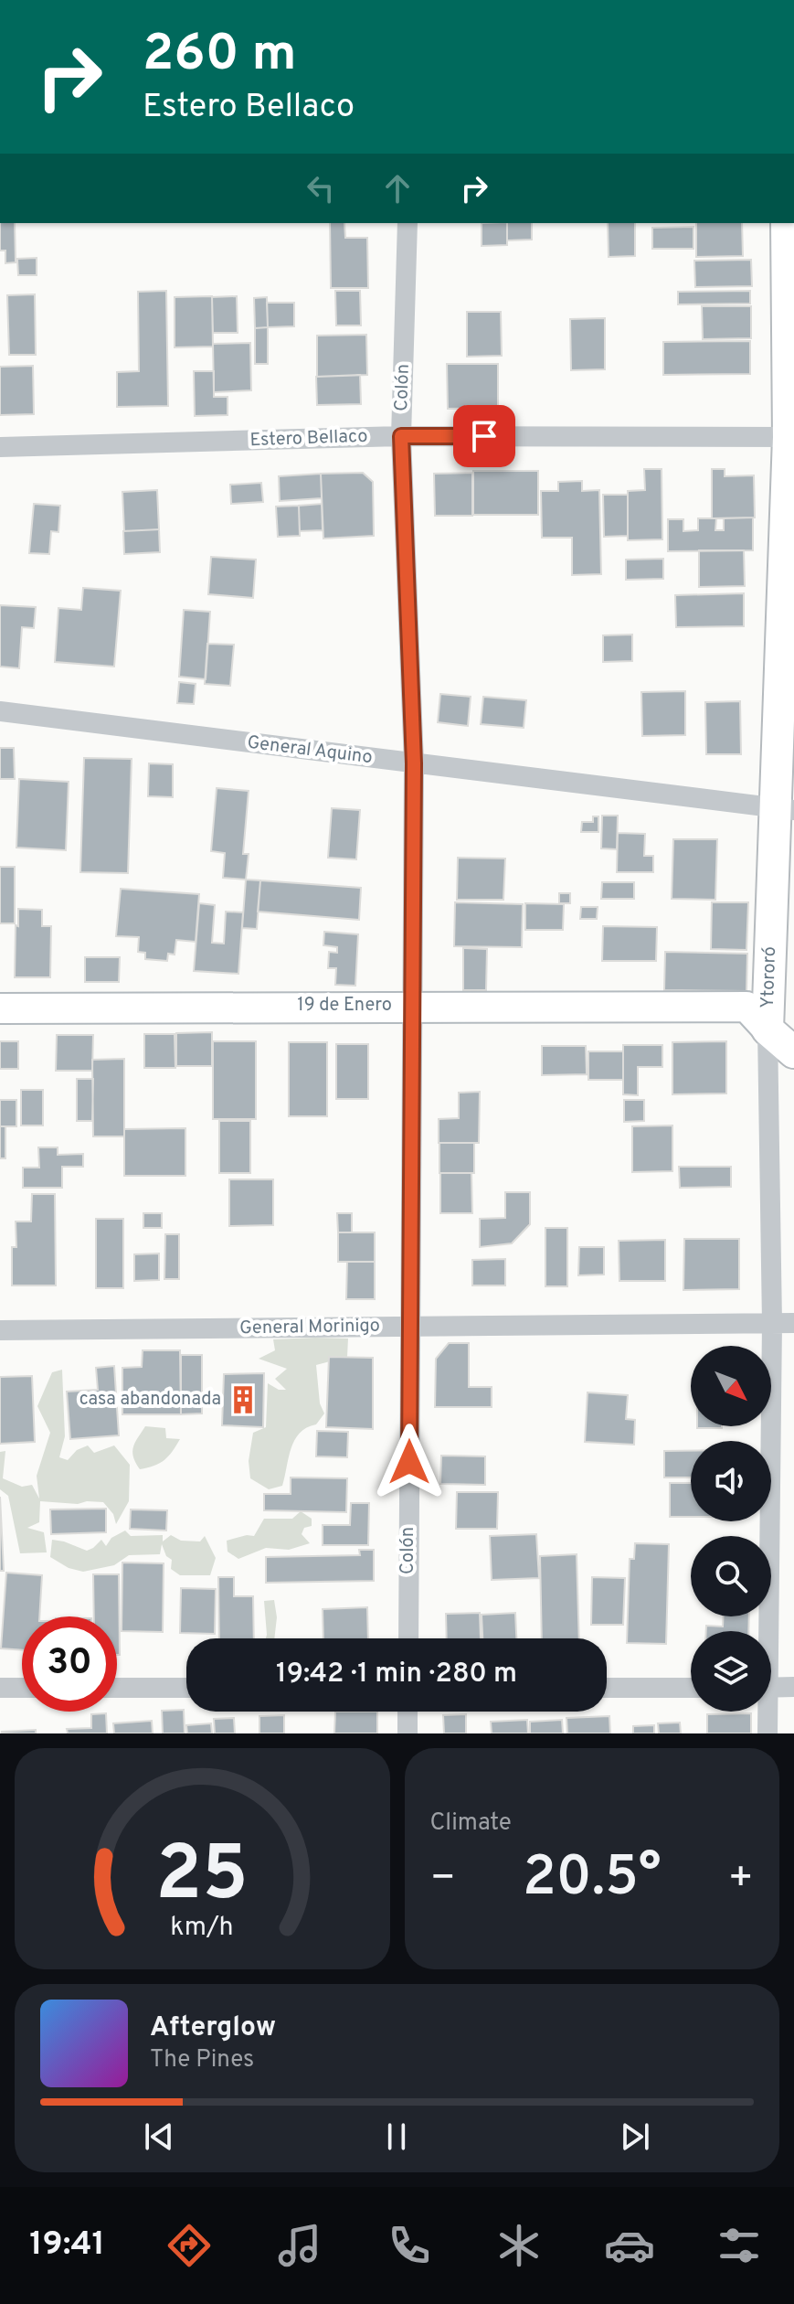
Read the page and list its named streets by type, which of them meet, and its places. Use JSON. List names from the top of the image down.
{
  "streets": {
    "main road": ["Ytororó"],
    "street": [
      "Colón",
      "Estero Bellaco",
      "General Aquino",
      "19 de Enero",
      "General Morinigo"
    ]
  },
  "crossings": [
    ["Colón", "Estero Bellaco"],
    ["Colón", "General Aquino"],
    ["Colón", "19 de Enero"],
    ["Colón", "General Morinigo"],
    ["Estero Bellaco", "Ytororó"],
    ["General Aquino", "Ytororó"],
    ["Ytororó", "19 de Enero"],
    ["Ytororó", "General Morinigo"]
  ],
  "places": {
    "building": ["casa abandonada"]
  },
  "north": "bottom right",
  "page": {
    "turn": ["260 m", "Estero Bellaco"],
    "limit": "30",
    "trip": "19:42 · 1 min · 280 m",
    "tile": "Climate",
    "heat": ["−", "20.5°", "+"],
    "song": ["Afterglow", "The Pines"],
    "tabs": "19:41",
    "gauge": ["25", "km/h"]
  }
}
